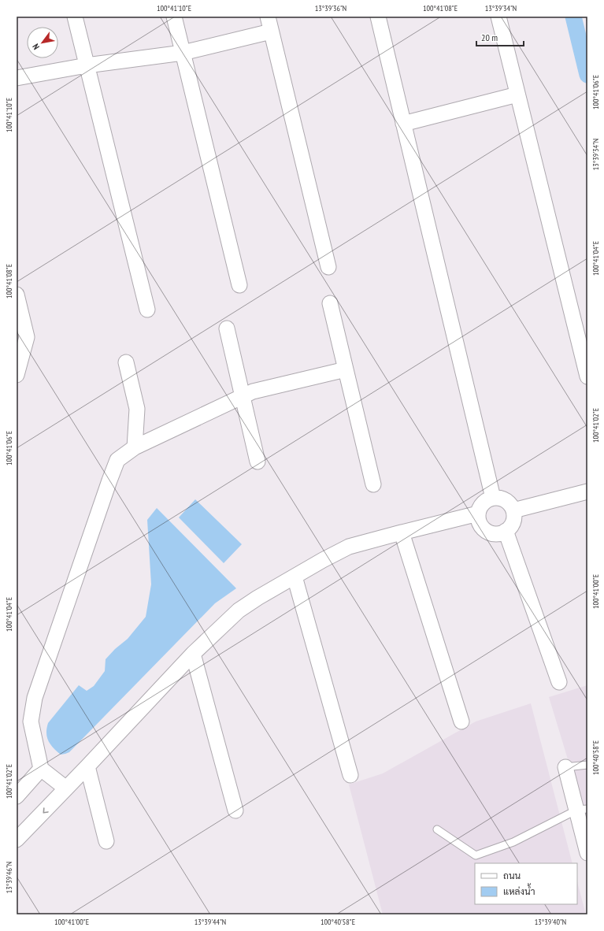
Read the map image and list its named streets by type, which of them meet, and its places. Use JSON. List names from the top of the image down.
{
  "legend": ["ถนน", "แหล่งน้ำ"],
  "scale_bar": "20 m",
  "north": "bottom left",
  "coordinates": [
    "100°41'10\"E",
    "13°39'36\"N",
    "100°41'08\"E",
    "13°39'34\"N",
    "100°41'06\"E",
    "100°41'04\"E",
    "100°41'02\"E",
    "100°41'00\"E",
    "100°40'58\"E",
    "13°39'46\"N",
    "13°39'44\"N",
    "13°39'40\"N"
  ]
}
